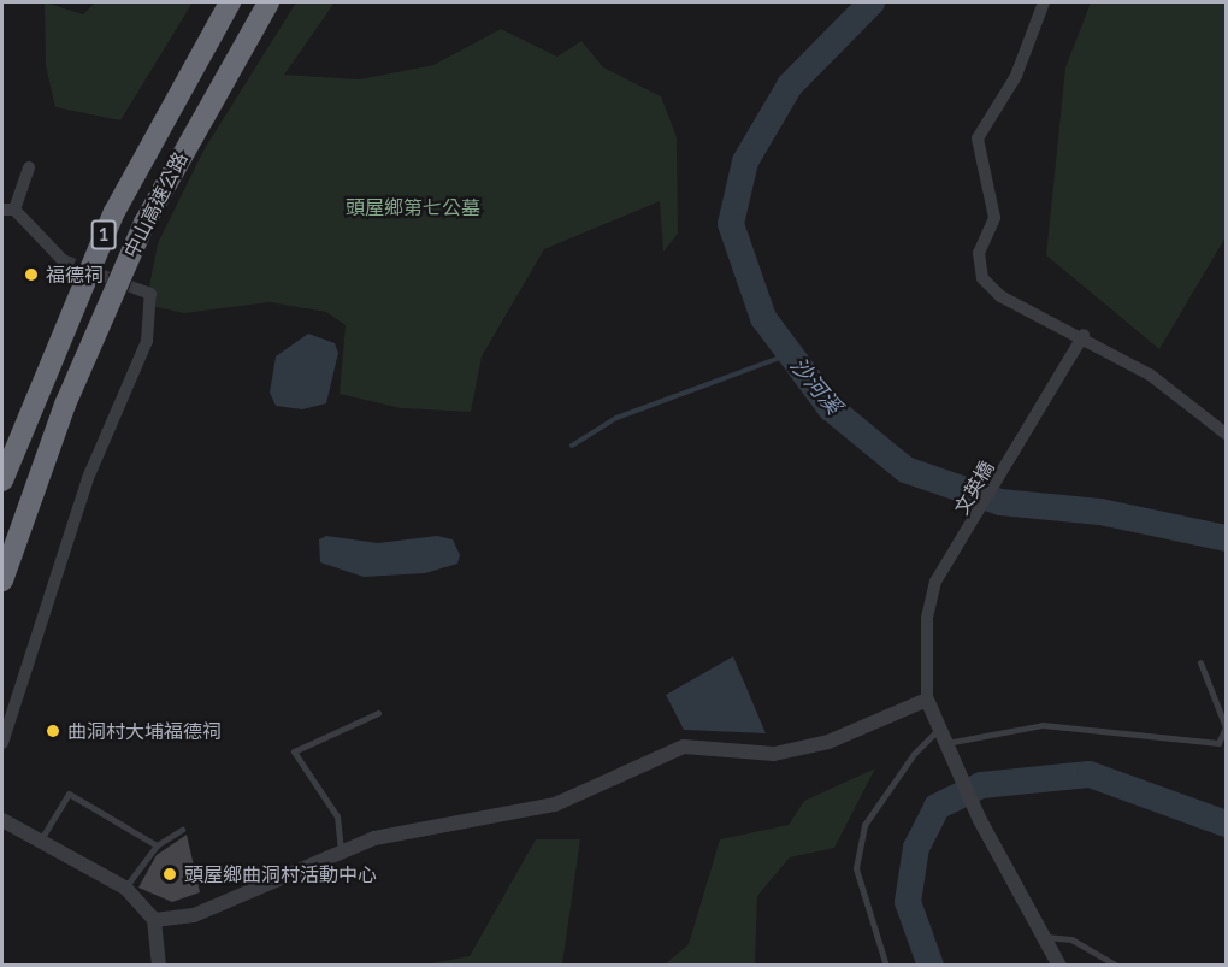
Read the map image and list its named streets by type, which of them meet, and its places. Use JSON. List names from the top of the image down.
{
  "streets": {
    "highway": ["中山高速公路", "1"],
    "street": ["文英橋"]
  },
  "water": ["沙河溪"],
  "parks": ["頭屋鄉第七公墓"],
  "places": ["福德祠", "曲洞村大埔福德祠", "頭屋鄉曲洞村活動中心"]
}
